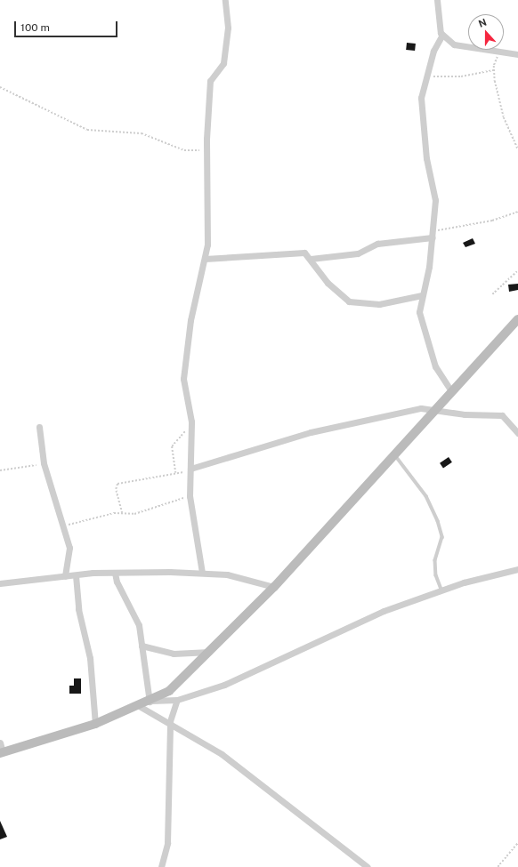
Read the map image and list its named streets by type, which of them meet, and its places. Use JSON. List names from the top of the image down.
{
  "scale_bar": "100 m",
  "north": "top"
}
